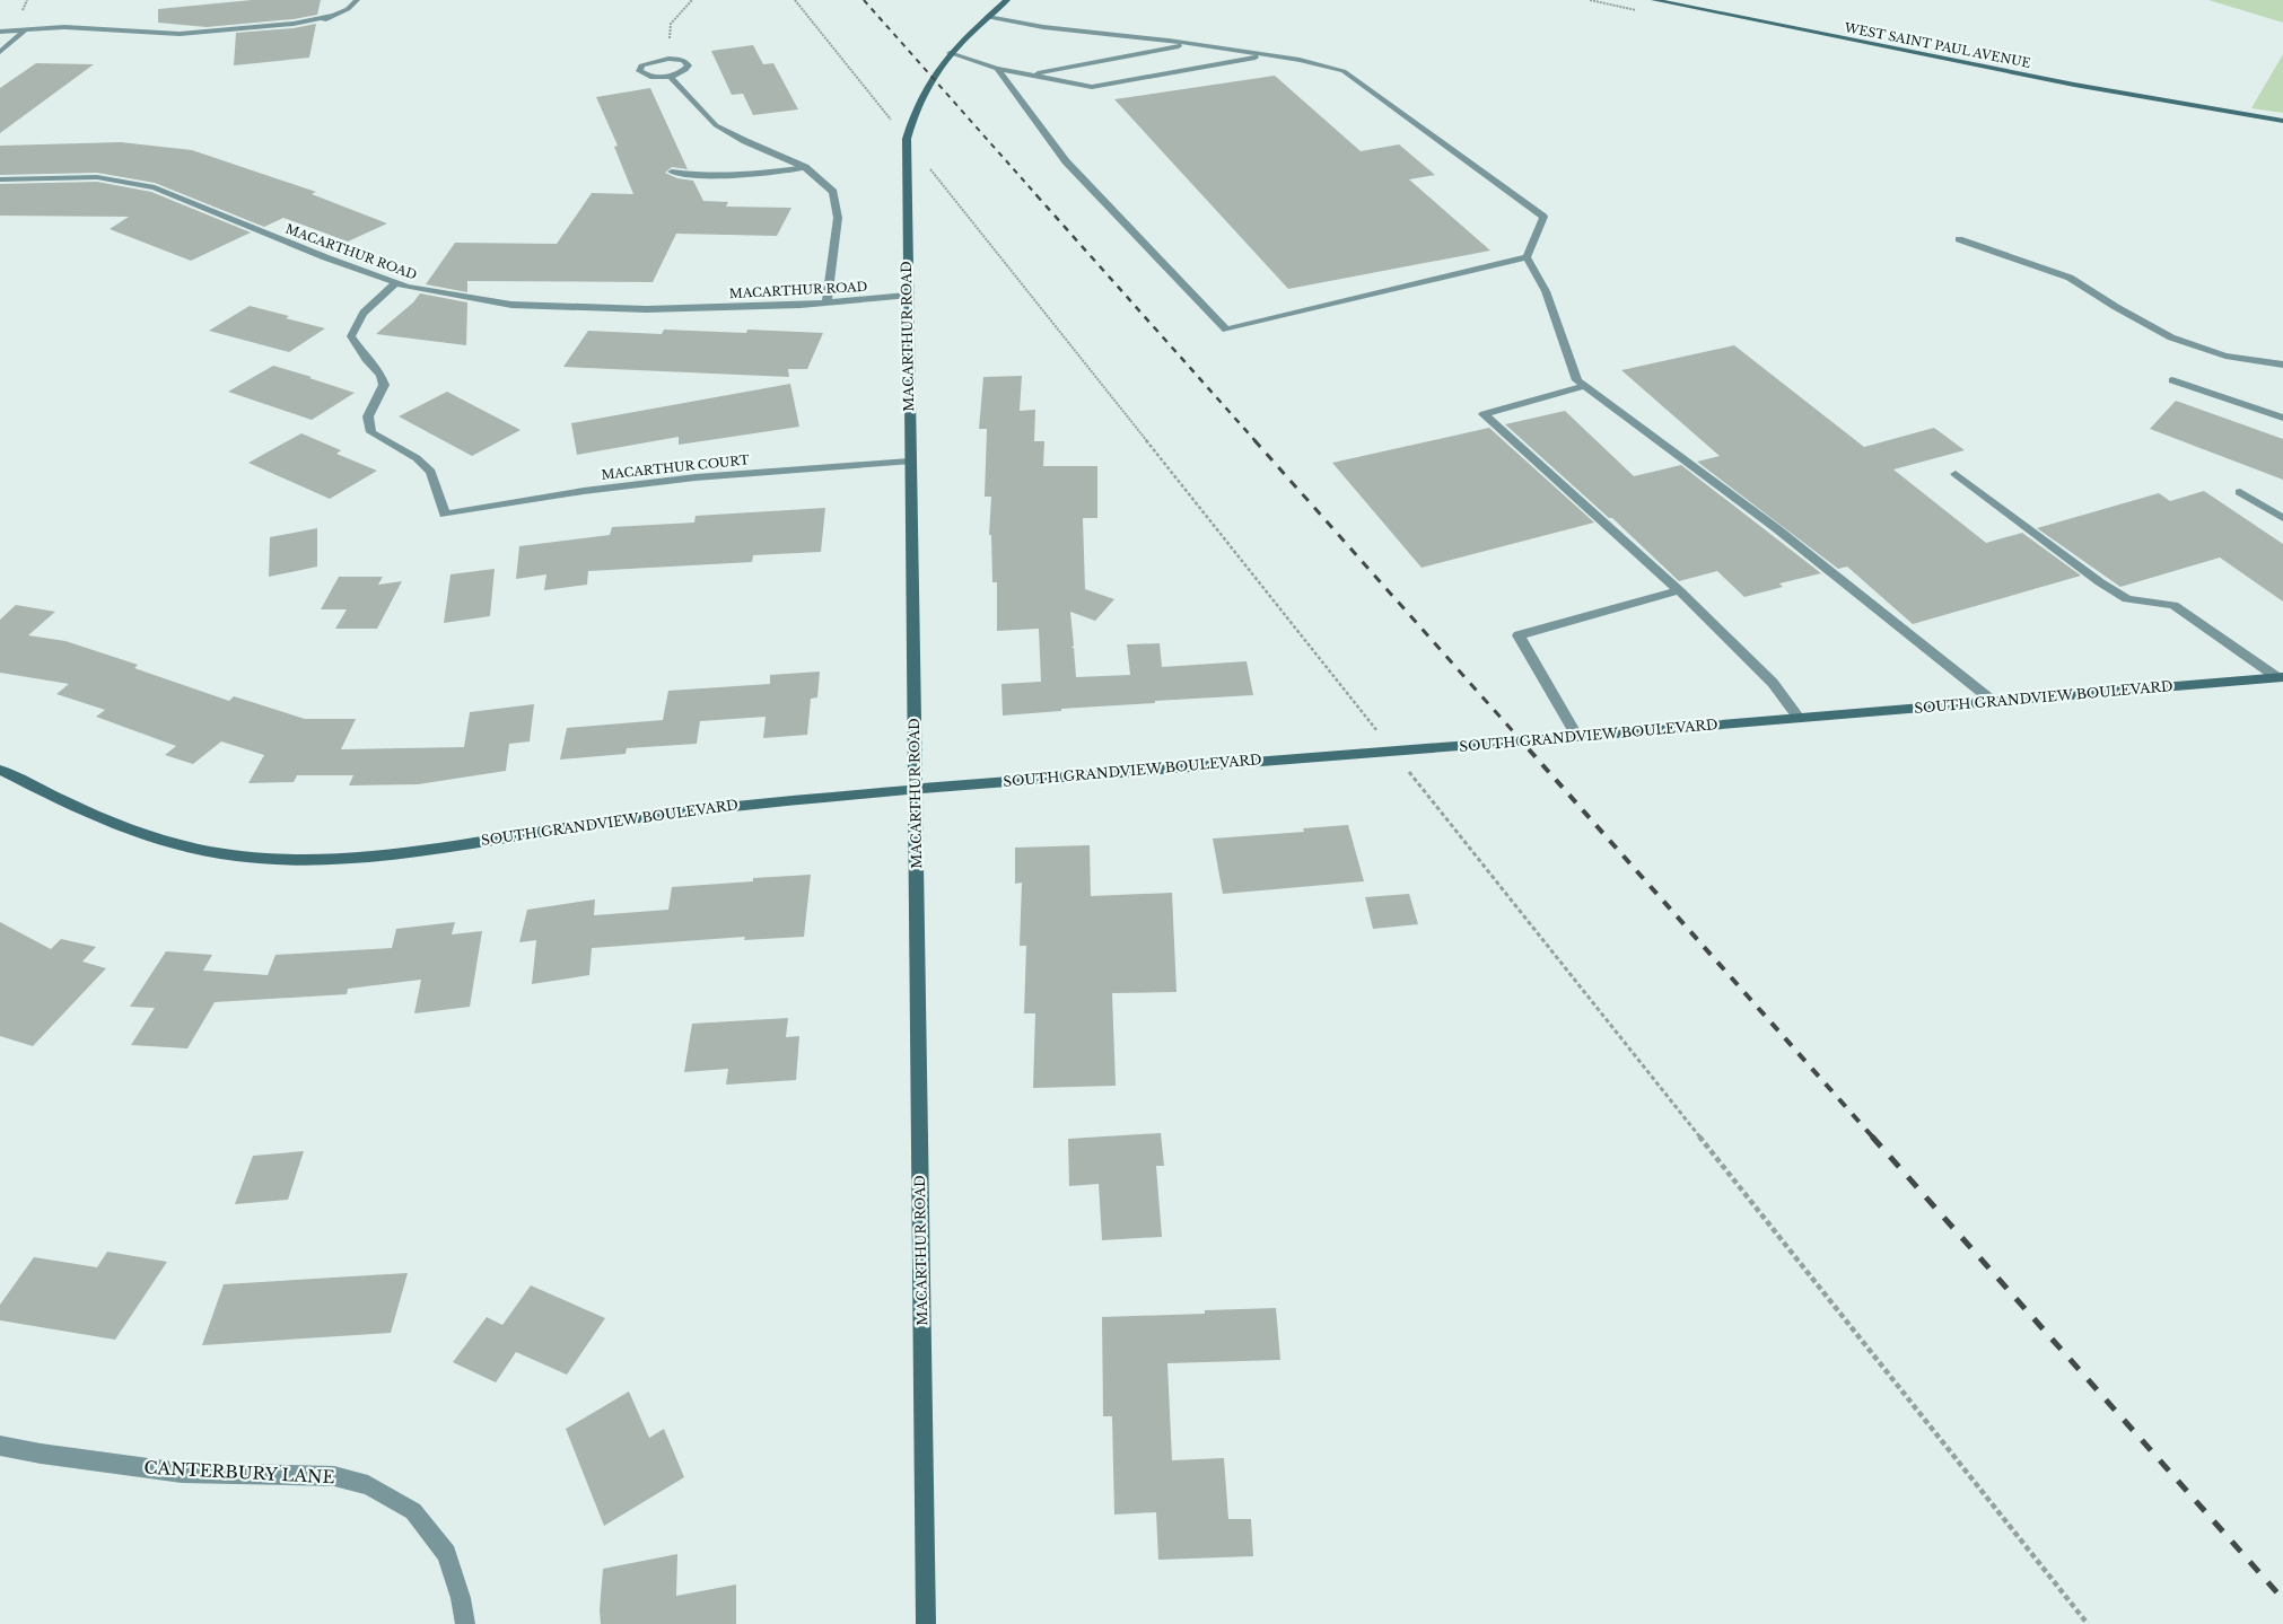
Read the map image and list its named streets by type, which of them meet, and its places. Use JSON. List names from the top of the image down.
{
  "streets": {
    "street": [
      "WEST SAINT PAUL AVENUE",
      "MACARTHUR ROAD",
      "MACARTHUR COURT",
      "SOUTH GRANDVIEW BOULEVARD",
      "CANTERBURY LANE"
    ]
  },
  "crossings": [
    ["MACARTHUR ROAD", "MACARTHUR COURT"],
    ["MACARTHUR ROAD", "SOUTH GRANDVIEW BOULEVARD"]
  ]
}
